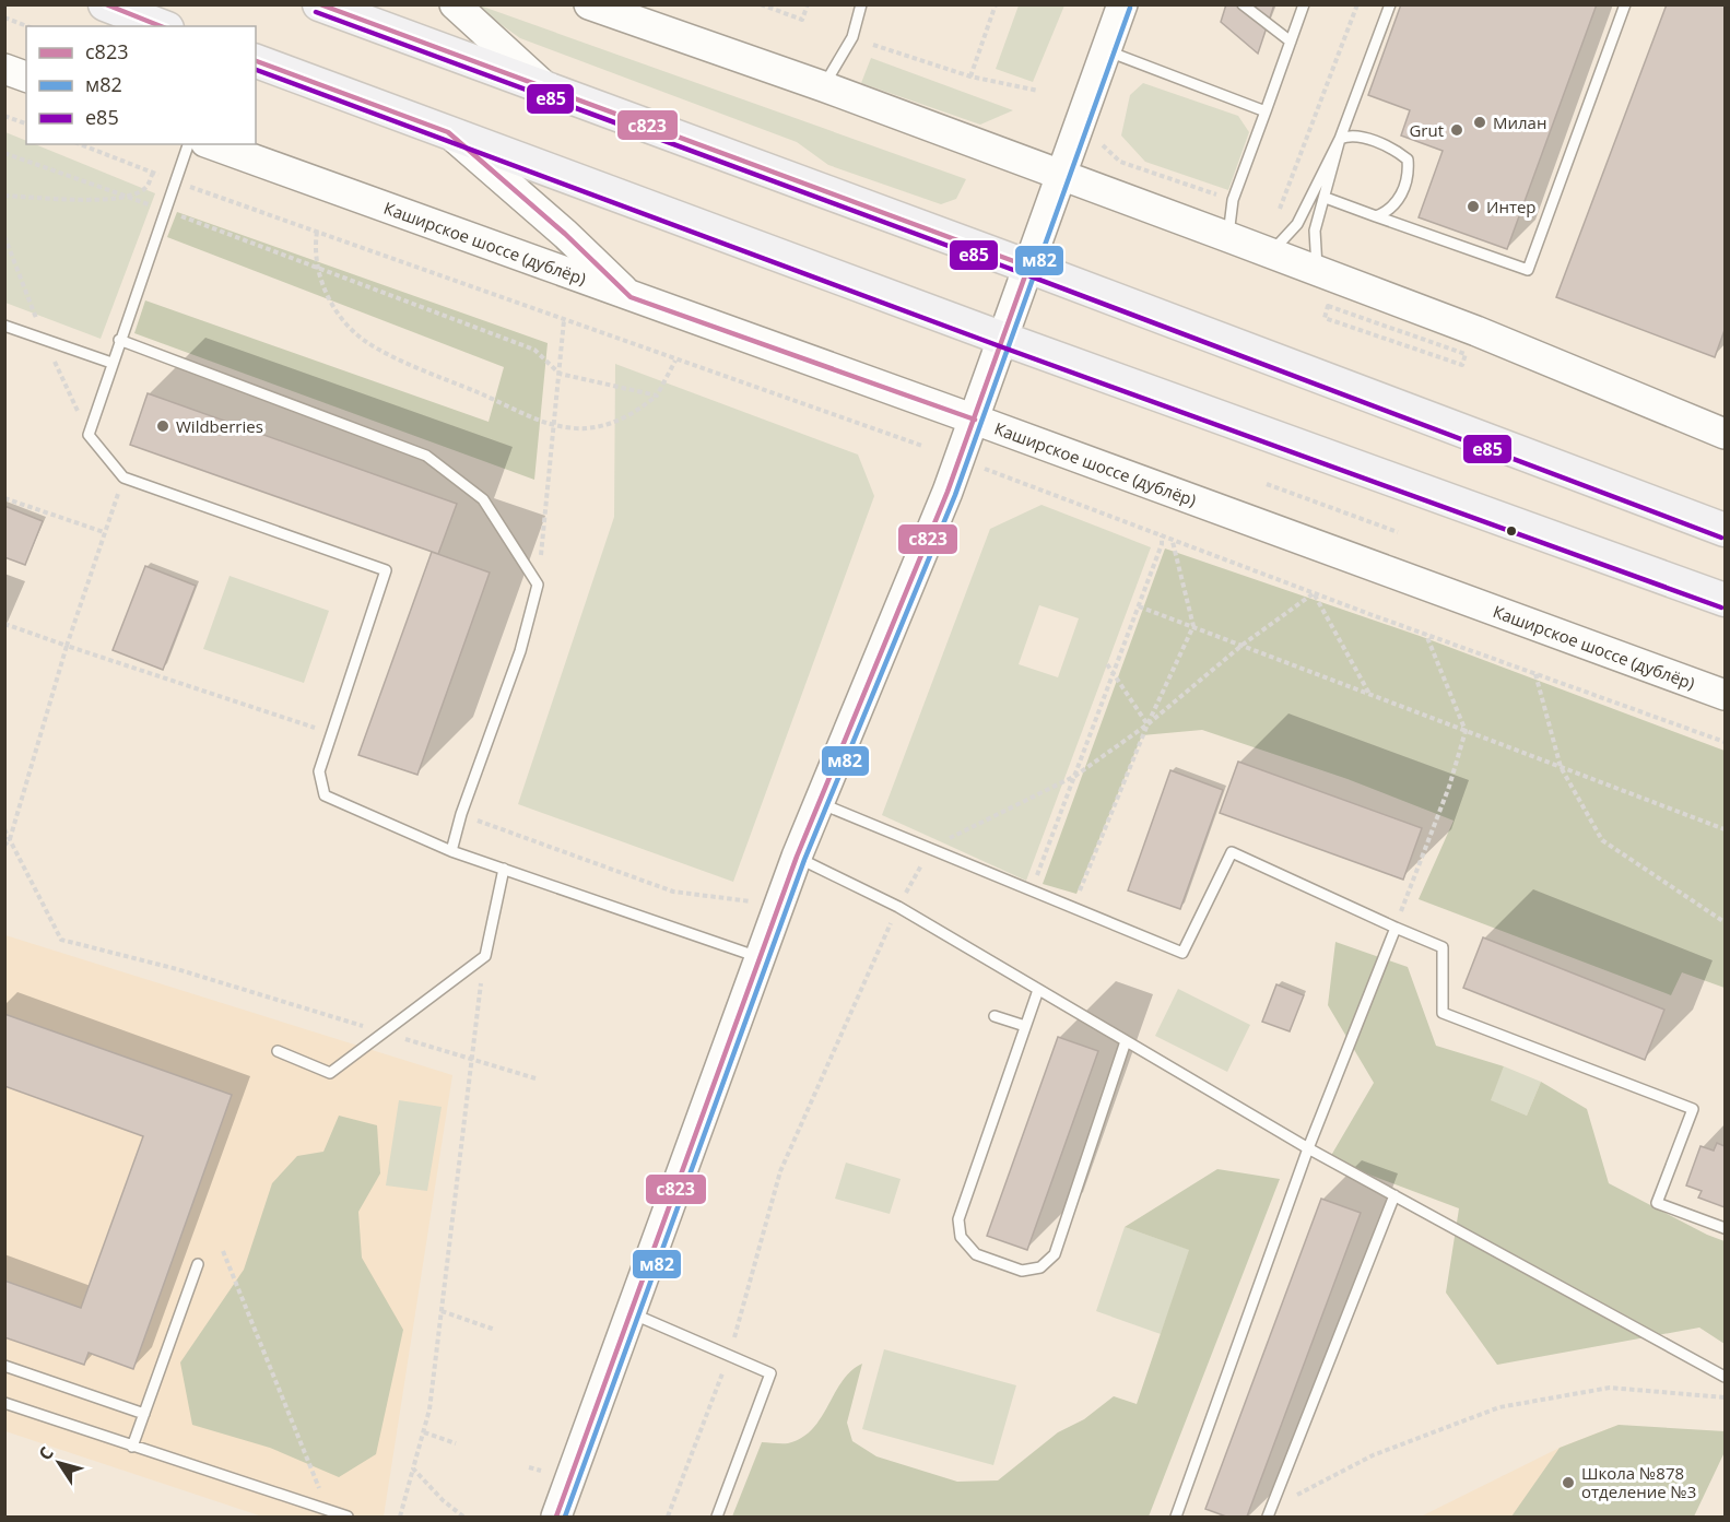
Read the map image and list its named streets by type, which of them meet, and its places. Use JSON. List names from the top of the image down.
{
  "streets": {
    "main road": ["Каширское шоссе (дублёр)"]
  },
  "places": [
    "Милан",
    "Grut",
    "Интер",
    "Wildberries",
    "Школа №878 отделение №3"
  ],
  "lines": ["transit line с823", "transit line м82", "transit line е85"],
  "legend": ["с823", "м82", "е85"],
  "north": "top left"
}
